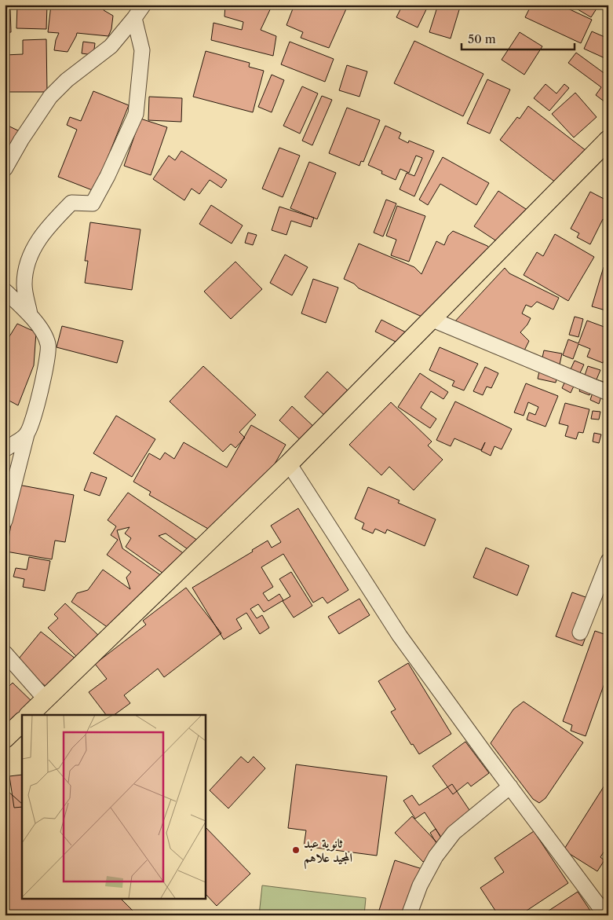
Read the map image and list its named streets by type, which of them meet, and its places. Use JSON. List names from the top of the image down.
{
  "places": ["ثانوية عبد المجيد علاهم"],
  "scale_bar": "50 m"
}
